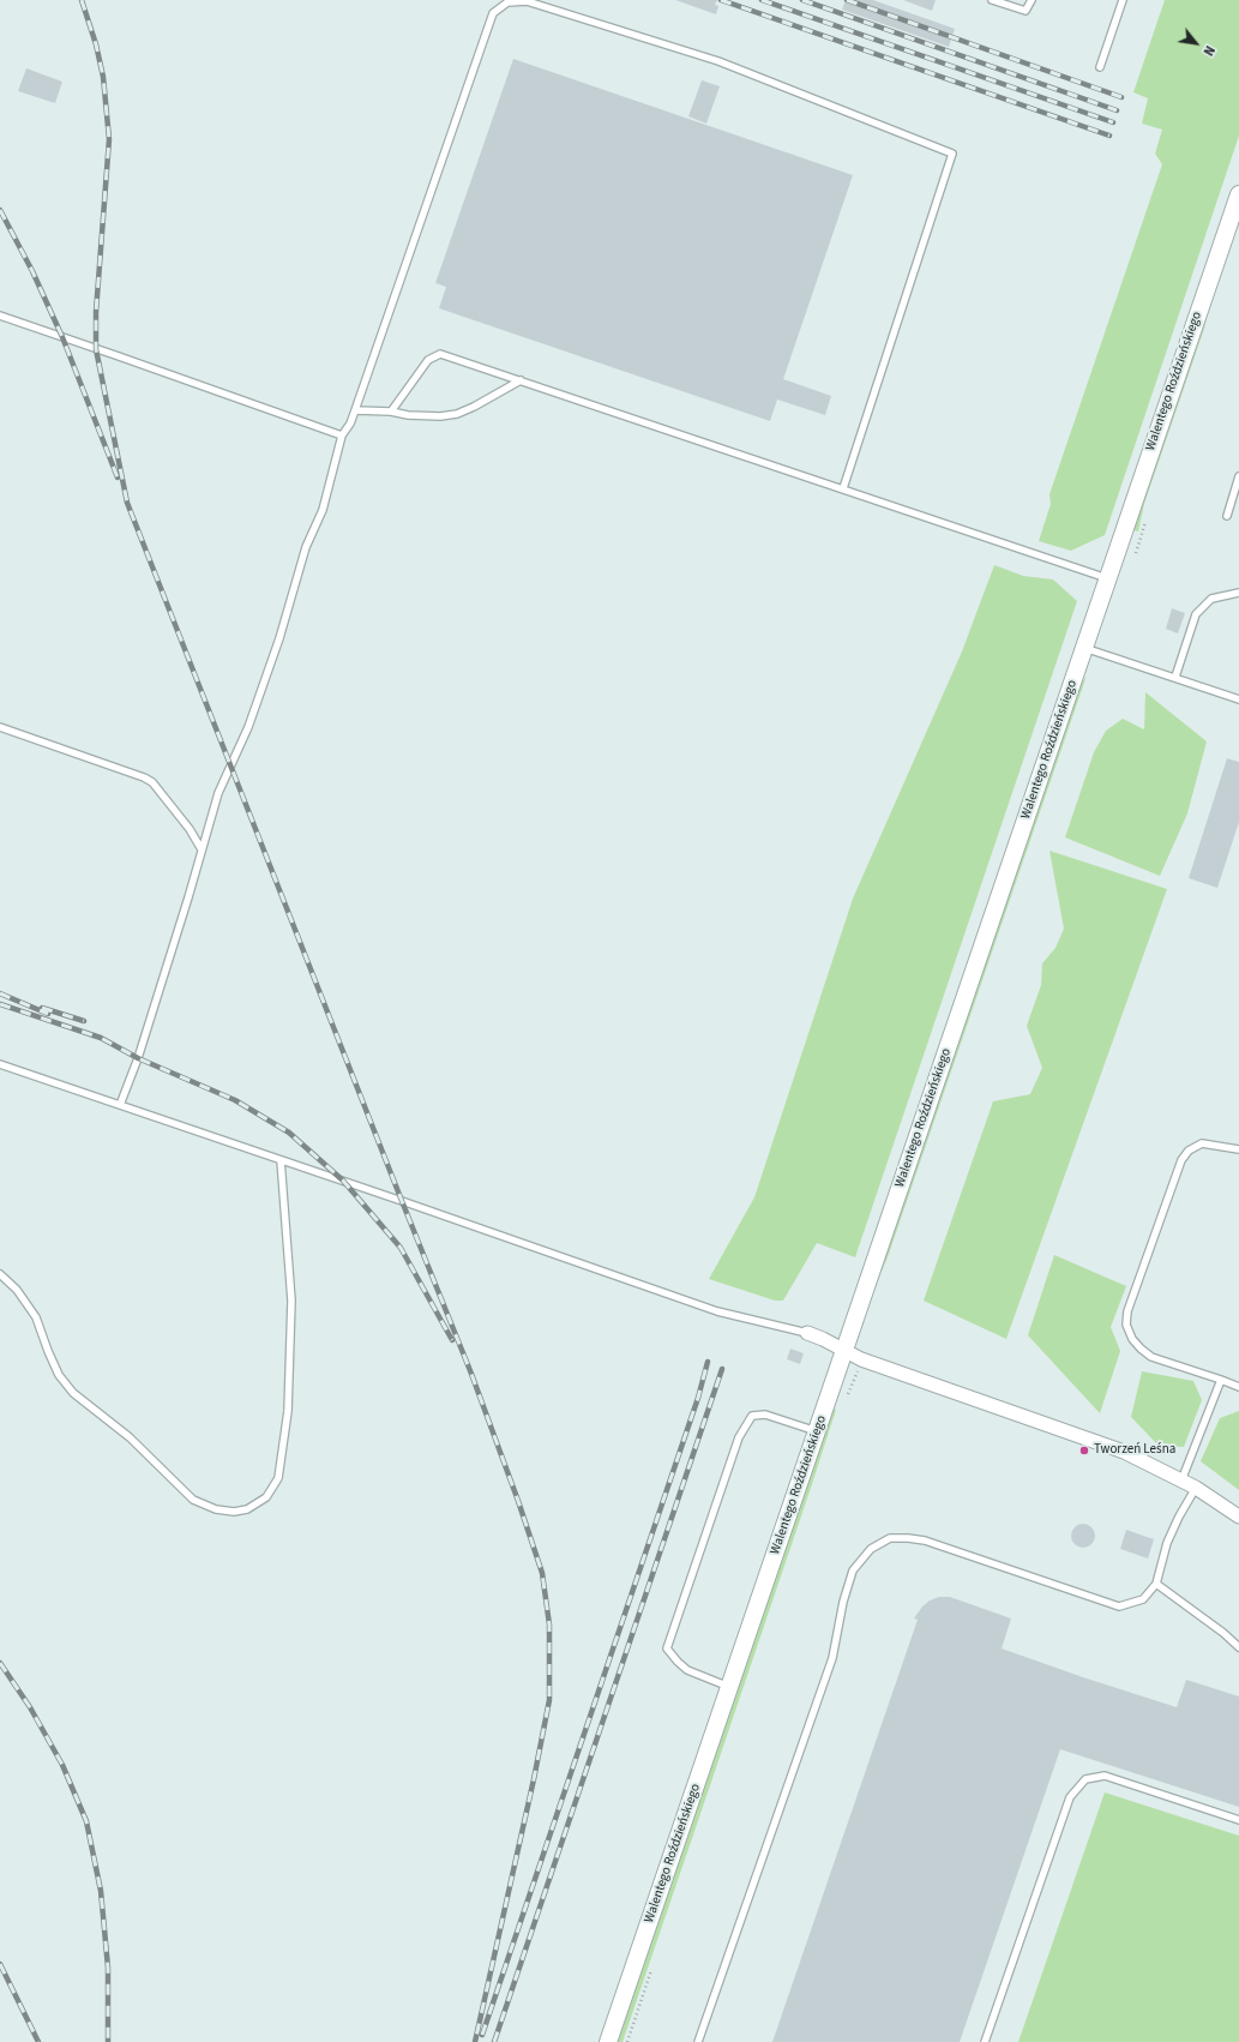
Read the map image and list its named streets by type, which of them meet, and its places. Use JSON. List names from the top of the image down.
{
  "streets": {
    "street": ["Walentego Roździeńskiego"]
  },
  "places": ["Tworzeń Leśna"],
  "north": "bottom right"
}
